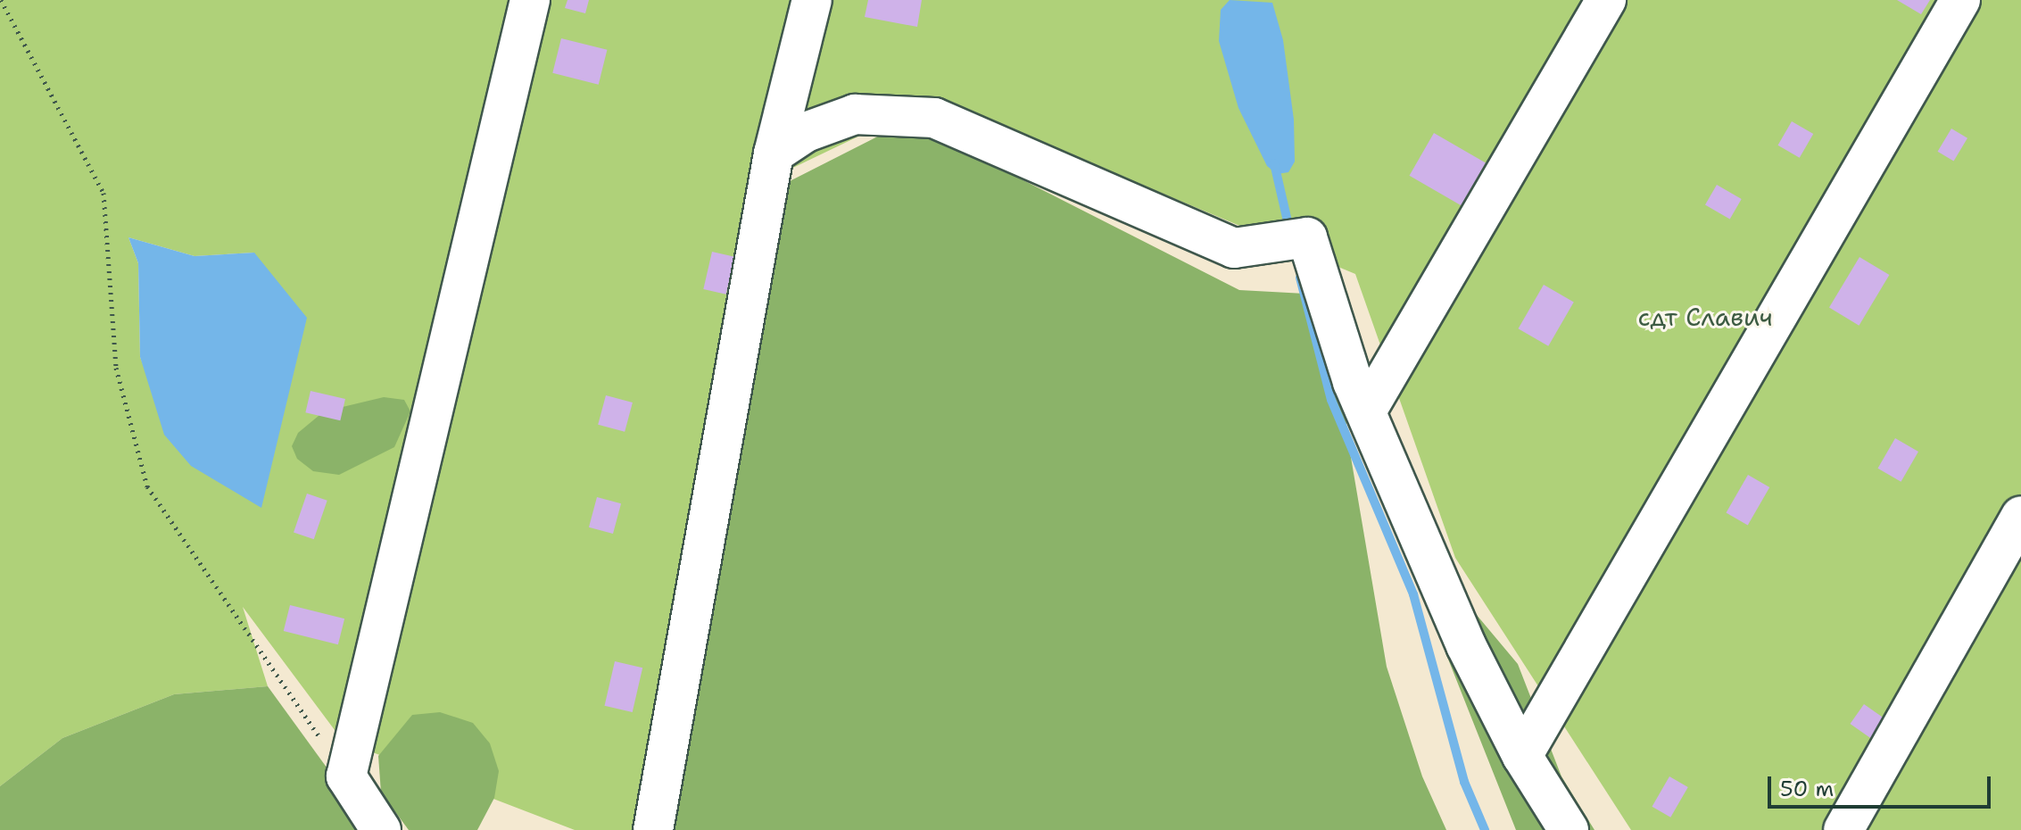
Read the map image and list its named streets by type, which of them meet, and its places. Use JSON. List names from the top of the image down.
{
  "parks": ["сдт Славич"],
  "scale_bar": "50 m"
}
